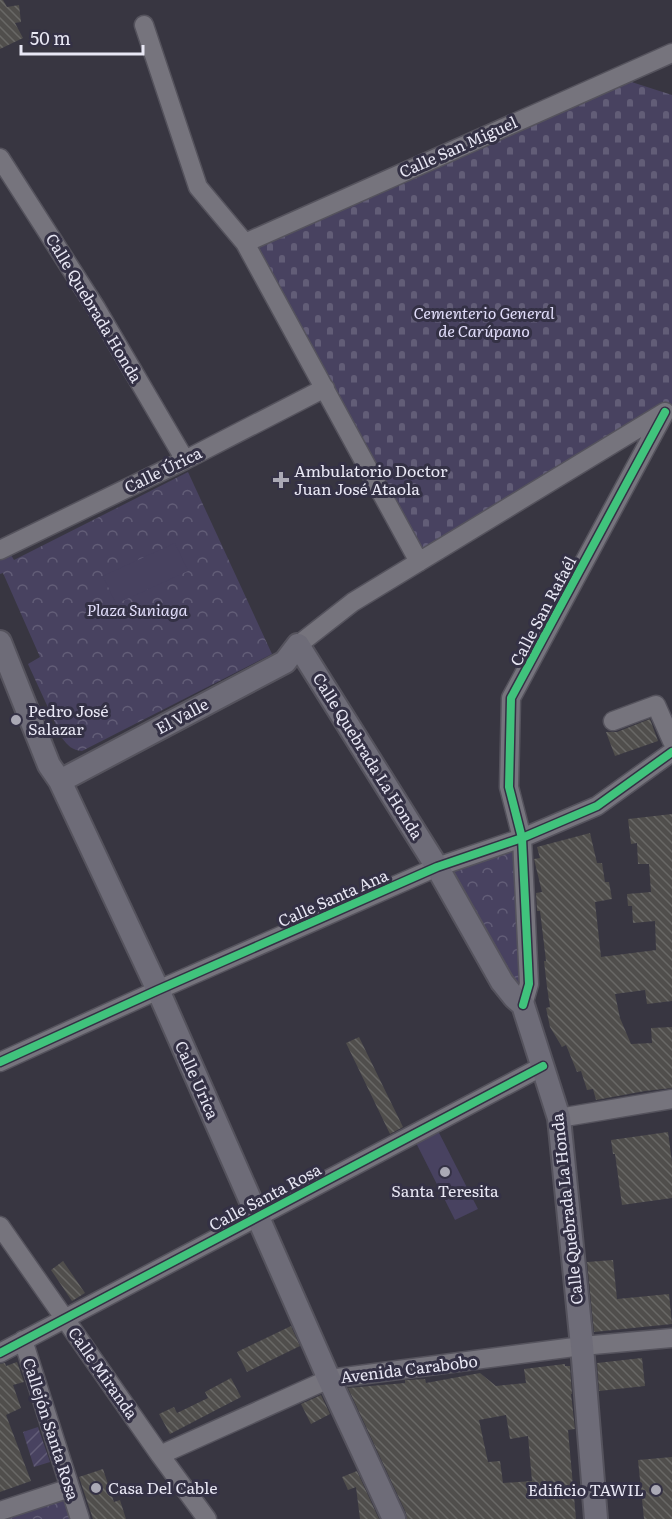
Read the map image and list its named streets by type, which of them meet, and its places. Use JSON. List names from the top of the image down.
{
  "streets": {
    "main road": ["El Valle", "Calle Quebrada La Honda", "Calle Urica"],
    "street": [
      "Calle San Miguel",
      "Calle Quebrada Honda",
      "Calle Úrica",
      "Calle San Rafaél",
      "Calle Santa Ana",
      "Calle Santa Rosa",
      "Avenida Carabobo",
      "Calle Miranda",
      "Callejón Santa Rosa"
    ]
  },
  "crossings": [
    ["Calle Quebrada Honda", "Calle Úrica"],
    ["Calle San Rafaél", "El Valle"],
    ["Calle San Rafaél", "Calle Quebrada La Honda"],
    ["Calle San Rafaél", "Calle Santa Ana"],
    ["El Valle", "Calle Quebrada La Honda"],
    ["El Valle", "Calle Urica"],
    ["Calle Quebrada La Honda", "Calle Santa Ana"],
    ["Calle Quebrada La Honda", "Calle Santa Rosa"],
    ["Calle Quebrada La Honda", "Avenida Carabobo"],
    ["Calle Santa Ana", "Calle Urica"],
    ["Calle Urica", "Calle Santa Rosa"],
    ["Calle Urica", "Avenida Carabobo"],
    ["Calle Santa Rosa", "Calle Miranda"],
    ["Calle Santa Rosa", "Callejón Santa Rosa"],
    ["Avenida Carabobo", "Calle Miranda"]
  ],
  "parks": ["Cementerio General de Carúpano", "Plaza Suniaga"],
  "places": {
    "health": ["Ambulatorio Doctor Juan José Ataola"],
    "other": [
      "Pedro José Salazar",
      "Santa Teresita",
      "Casa Del Cable",
      "Edificio TAWIL"
    ]
  },
  "scale_bar": "50 m"
}
